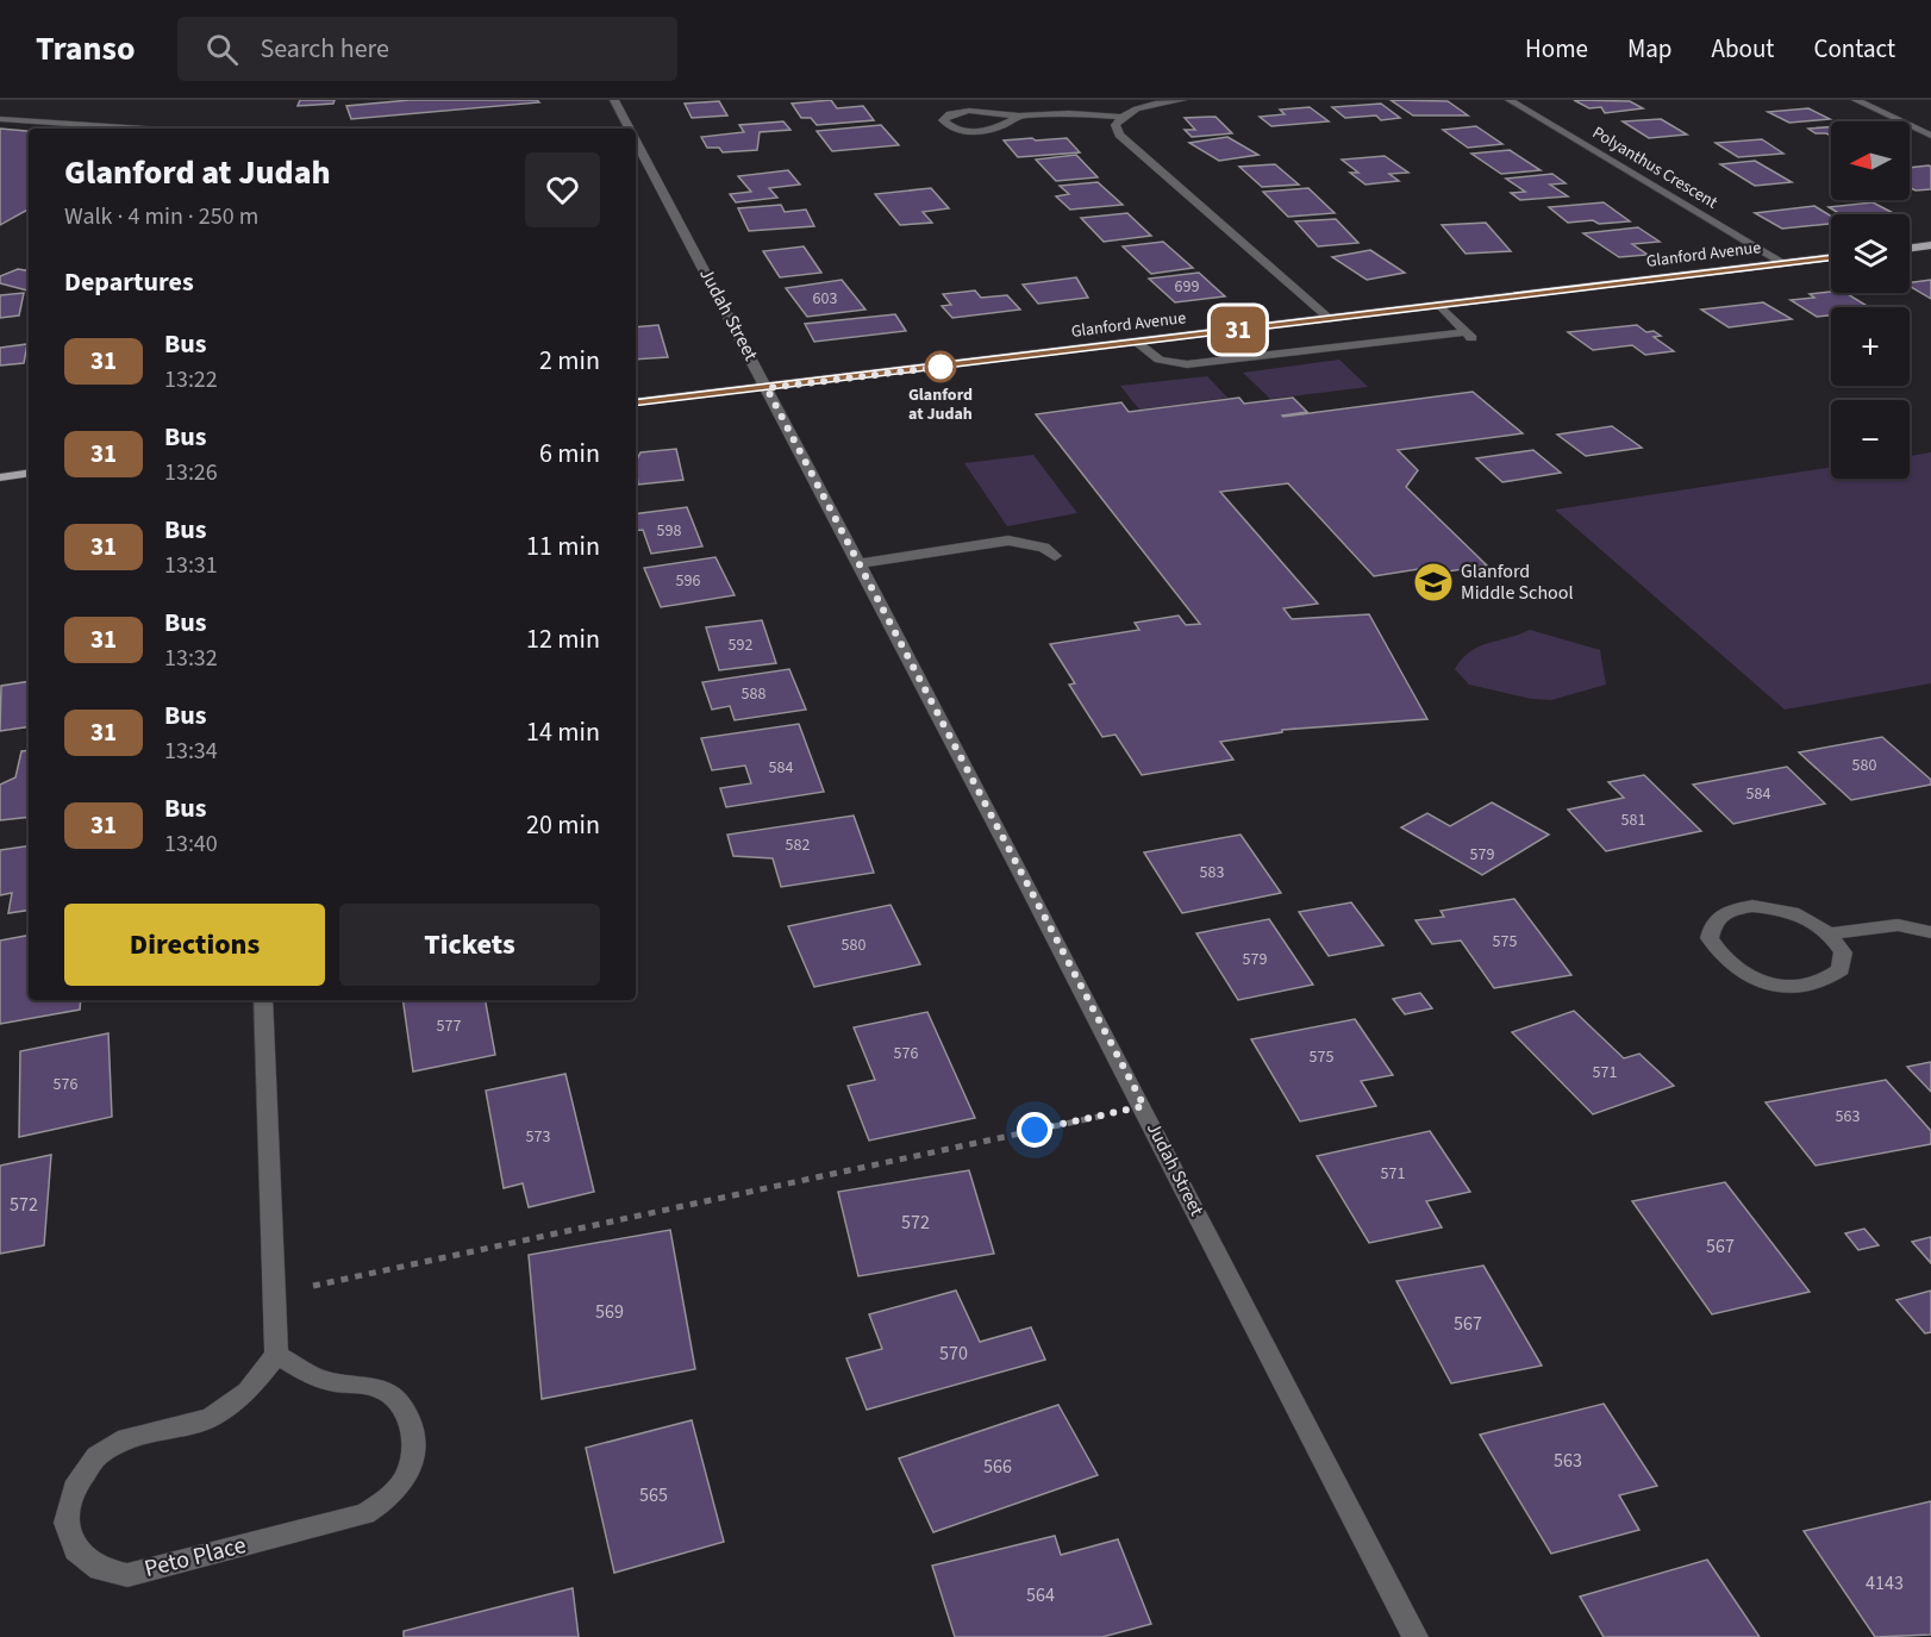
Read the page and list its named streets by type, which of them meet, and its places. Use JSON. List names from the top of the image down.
{
  "streets": {
    "main road": ["Glanford Avenue"],
    "street": ["Polyanthus Crescent", "Judah Street", "Peto Place"]
  },
  "crossings": [
    ["Polyanthus Crescent", "Glanford Avenue"],
    ["Glanford Avenue", "Judah Street"]
  ],
  "places": {
    "other": ["Glanford at Judah"],
    "school or university": ["Glanford Middle School"]
  },
  "lines": ["bus line 31"],
  "house_numbers": [
    "699",
    "603",
    "598",
    "596",
    "592",
    "588",
    "580",
    "584",
    "584",
    "581",
    "582",
    "579",
    "583",
    "575",
    "580",
    "579",
    "577",
    "576",
    "575",
    "571",
    "576",
    "563",
    "573",
    "571",
    "572",
    "572",
    "567",
    "569",
    "567",
    "570",
    "563",
    "566",
    "565",
    "4143",
    "564"
  ],
  "north": "left",
  "page": {
    "header": "Transo",
    "search": "Search here",
    "nav": [
      "Home",
      "Map",
      "About",
      "Contact"
    ],
    "on_map": "31",
    "map_buttons": ["+", "−"],
    "heading": [
      ["Glanford at Judah", "Walk · 4 min · 250 m"],
      "Departures"
    ],
    "list": [
      {
        "mark": "31",
        "name": "Bus",
        "note": "13:22",
        "value": "2 min"
      },
      {
        "mark": "31",
        "name": "Bus",
        "note": "13:26",
        "value": "6 min"
      },
      {
        "mark": "31",
        "name": "Bus",
        "note": "13:31",
        "value": "11 min"
      },
      {
        "mark": "31",
        "name": "Bus",
        "note": "13:32",
        "value": "12 min"
      },
      {
        "mark": "31",
        "name": "Bus",
        "note": "13:34",
        "value": "14 min"
      },
      {
        "mark": "31",
        "name": "Bus",
        "note": "13:40",
        "value": "20 min"
      }
    ],
    "buttons": ["Directions", "Tickets"]
  }
}
